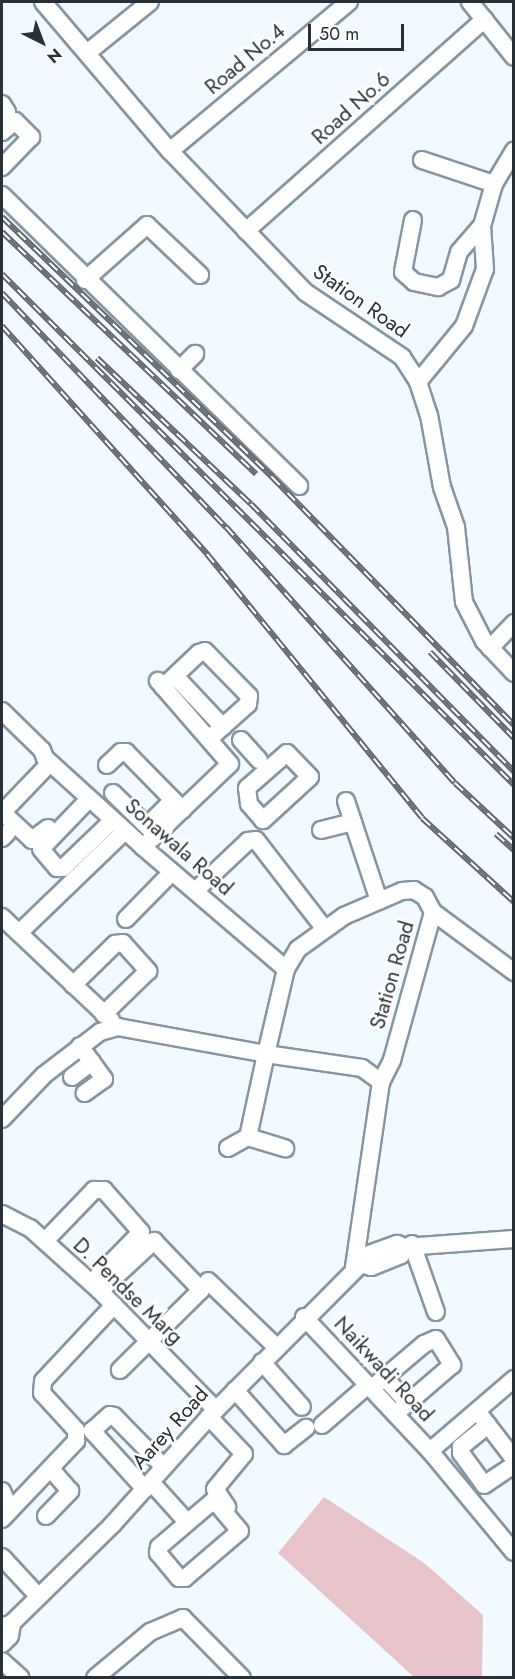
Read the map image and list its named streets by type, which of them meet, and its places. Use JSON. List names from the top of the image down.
{
  "streets": {
    "street": [
      "Road No.4",
      "Road No.6",
      "Station Road",
      "Sonawala Road",
      "D. Pendse Marg",
      "Naikwadi Road",
      "Aarey Road"
    ]
  },
  "crossings": [
    ["Road No.4", "Station Road"],
    ["Road No.6", "Station Road"],
    ["Station Road", "Sonawala Road"],
    ["Station Road", "Aarey Road"],
    ["D. Pendse Marg", "Aarey Road"],
    ["Naikwadi Road", "Aarey Road"]
  ],
  "scale_bar": "50 m",
  "north": "bottom right"
}
